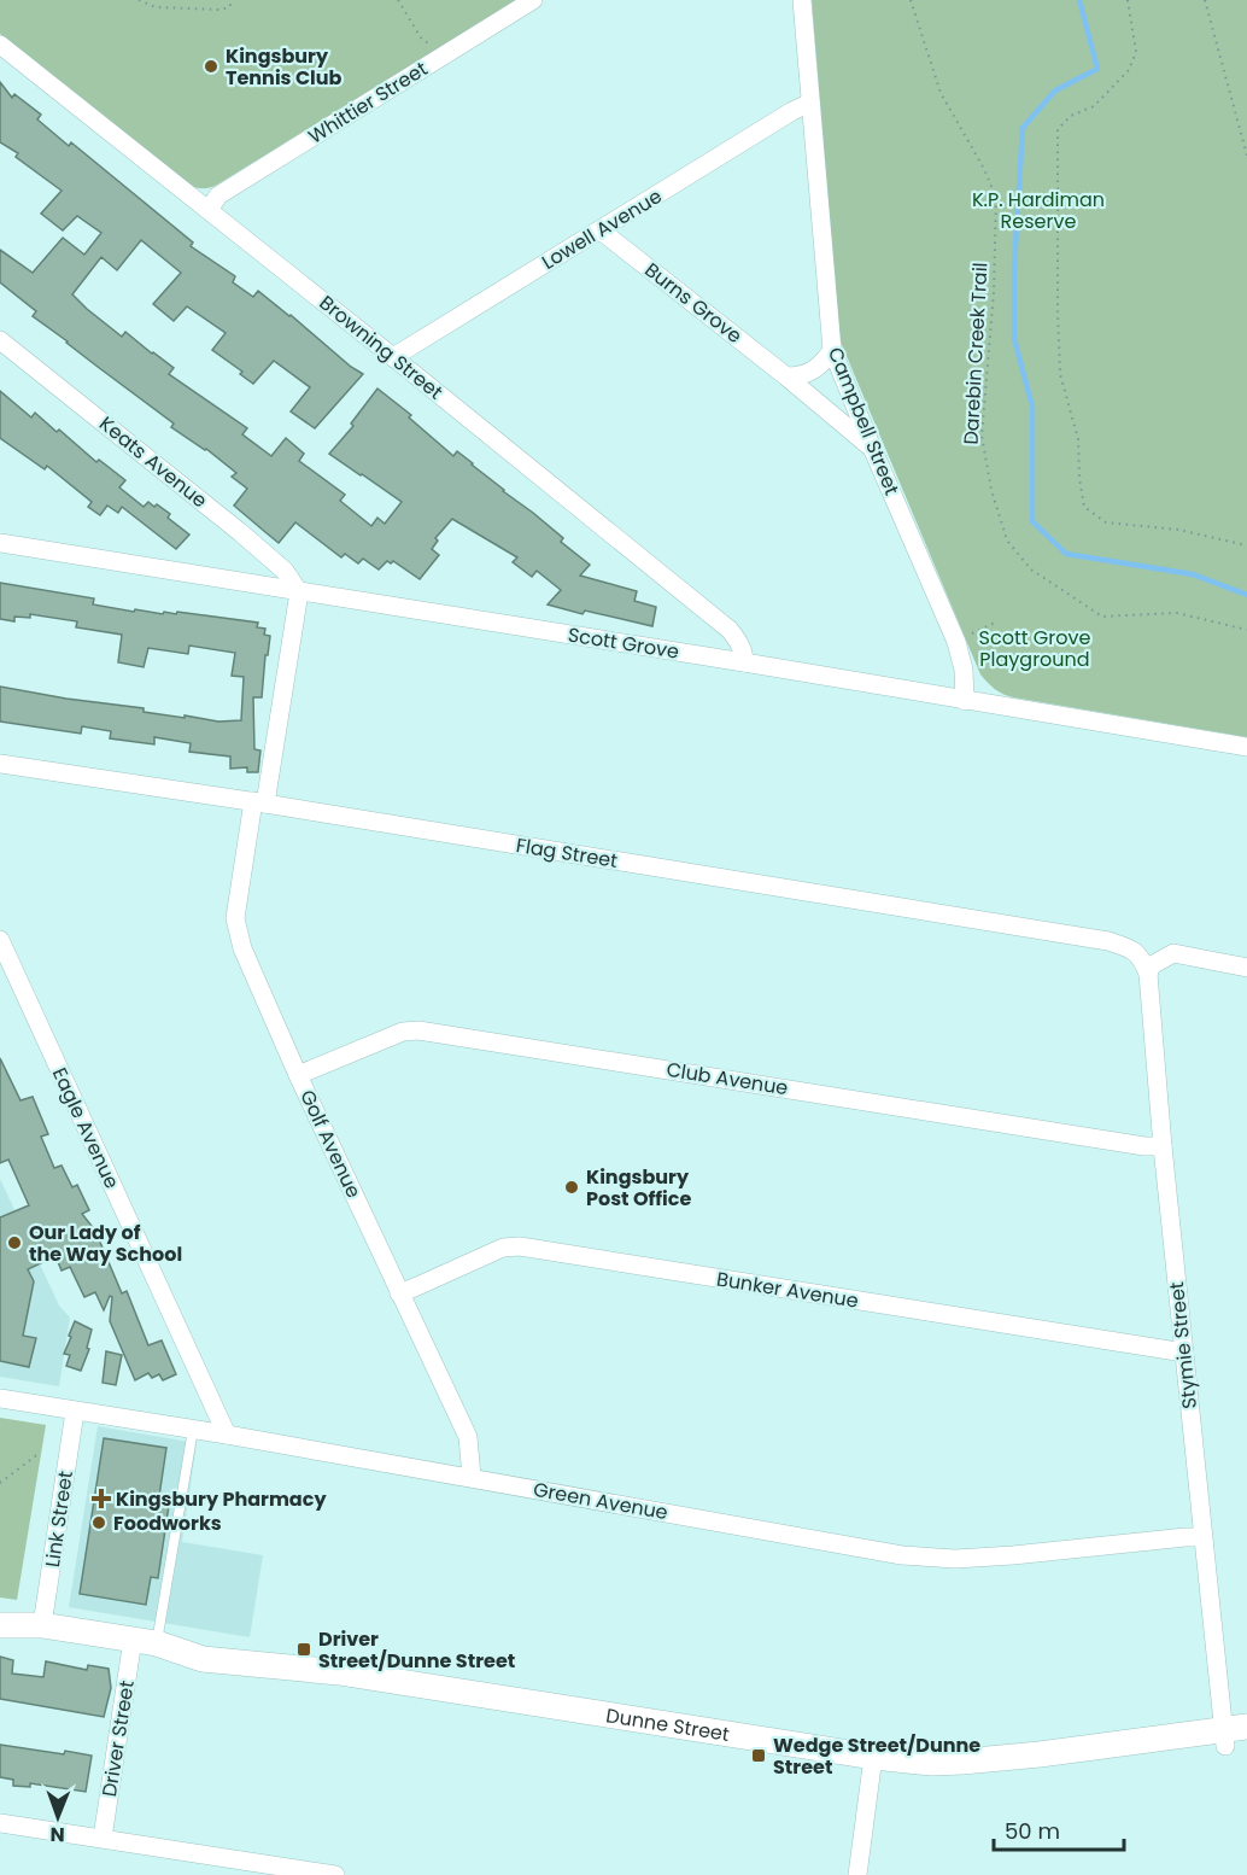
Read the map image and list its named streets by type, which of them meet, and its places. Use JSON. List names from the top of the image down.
{
  "streets": {
    "main road": ["Dunne Street"],
    "street": [
      "Whittier Street",
      "Lowell Avenue",
      "Burns Grove",
      "Browning Street",
      "Campbell Street",
      "Keats Avenue",
      "Scott Grove",
      "Flag Street",
      "Club Avenue",
      "Eagle Avenue",
      "Golf Avenue",
      "Bunker Avenue",
      "Stymie Street",
      "Green Avenue",
      "Link Street",
      "Driver Street"
    ],
    "path": ["Darebin Creek Trail"]
  },
  "crossings": [
    ["Whittier Street", "Browning Street"],
    ["Lowell Avenue", "Burns Grove"],
    ["Lowell Avenue", "Browning Street"],
    ["Lowell Avenue", "Campbell Street"],
    ["Burns Grove", "Campbell Street"],
    ["Browning Street", "Scott Grove"],
    ["Campbell Street", "Scott Grove"],
    ["Keats Avenue", "Scott Grove"],
    ["Keats Avenue", "Golf Avenue"],
    ["Scott Grove", "Golf Avenue"],
    ["Flag Street", "Golf Avenue"],
    ["Flag Street", "Stymie Street"],
    ["Club Avenue", "Golf Avenue"],
    ["Club Avenue", "Stymie Street"],
    ["Eagle Avenue", "Green Avenue"],
    ["Golf Avenue", "Bunker Avenue"],
    ["Golf Avenue", "Green Avenue"],
    ["Bunker Avenue", "Stymie Street"],
    ["Stymie Street", "Green Avenue"],
    ["Stymie Street", "Dunne Street"],
    ["Green Avenue", "Link Street"],
    ["Link Street", "Dunne Street"],
    ["Dunne Street", "Driver Street"]
  ],
  "parks": ["K.P. Hardiman Reserve", "Scott Grove Playground"],
  "places": {
    "other": [
      "Kingsbury Tennis Club",
      "Kingsbury Post Office",
      "Our Lady of the Way School",
      "Foodworks"
    ],
    "health": ["Kingsbury Pharmacy"],
    "transit": ["Driver Street/Dunne Street", "Wedge Street/Dunne Street"]
  },
  "scale_bar": "50 m",
  "north": "bottom"
}
